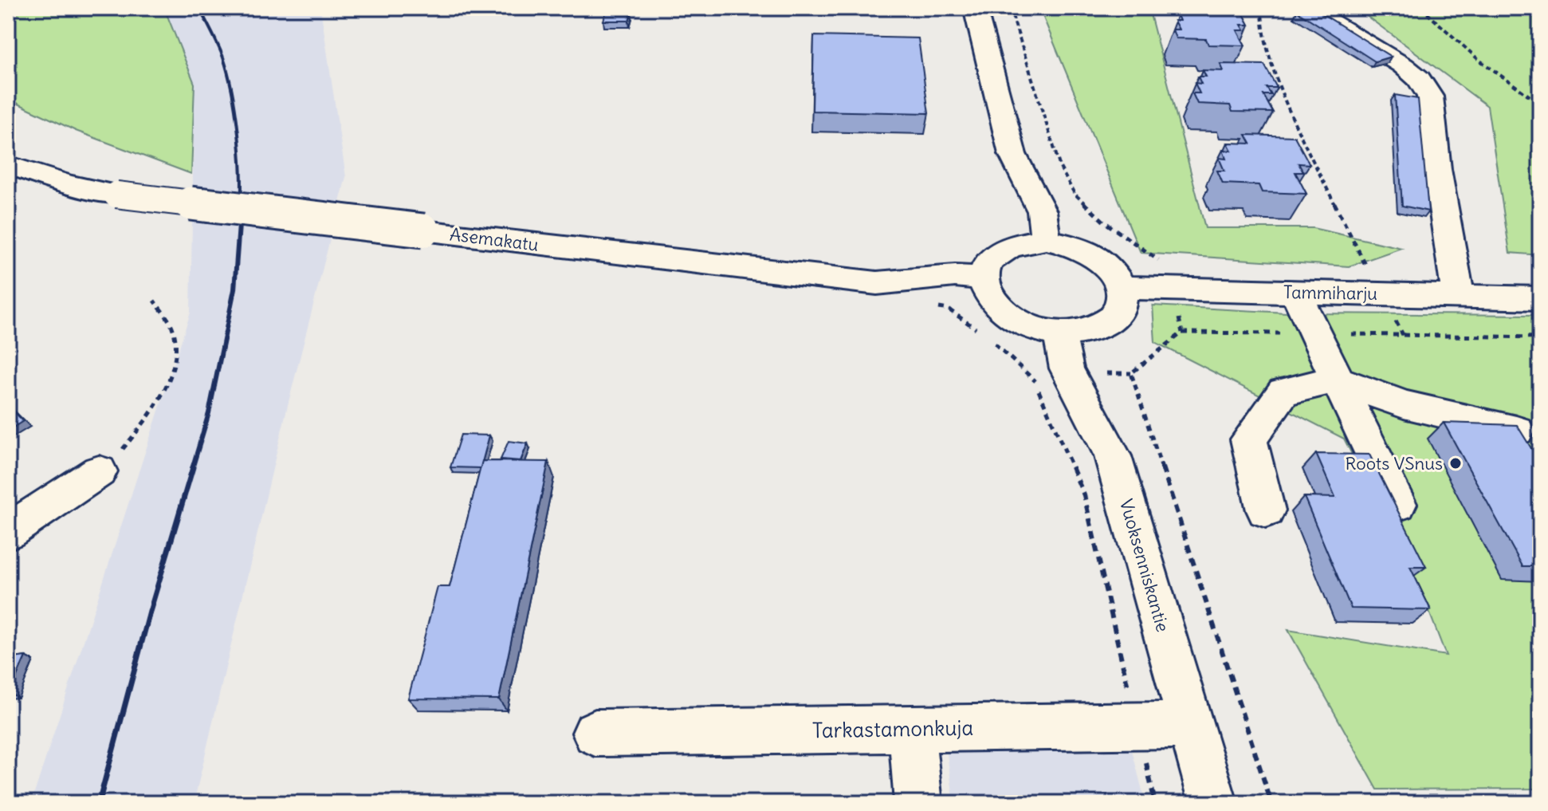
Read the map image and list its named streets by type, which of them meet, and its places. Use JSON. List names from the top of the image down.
{
  "streets": {
    "street": [
      "Asemakatu",
      "Tammiharju",
      "Vuoksenniskantie",
      "Tarkastamonkuja"
    ]
  },
  "crossings": [
    ["Asemakatu", "Tammiharju"],
    ["Asemakatu", "Vuoksenniskantie"],
    ["Tammiharju", "Vuoksenniskantie"],
    ["Vuoksenniskantie", "Tarkastamonkuja"]
  ],
  "places": ["Roots VSnus"]
}
